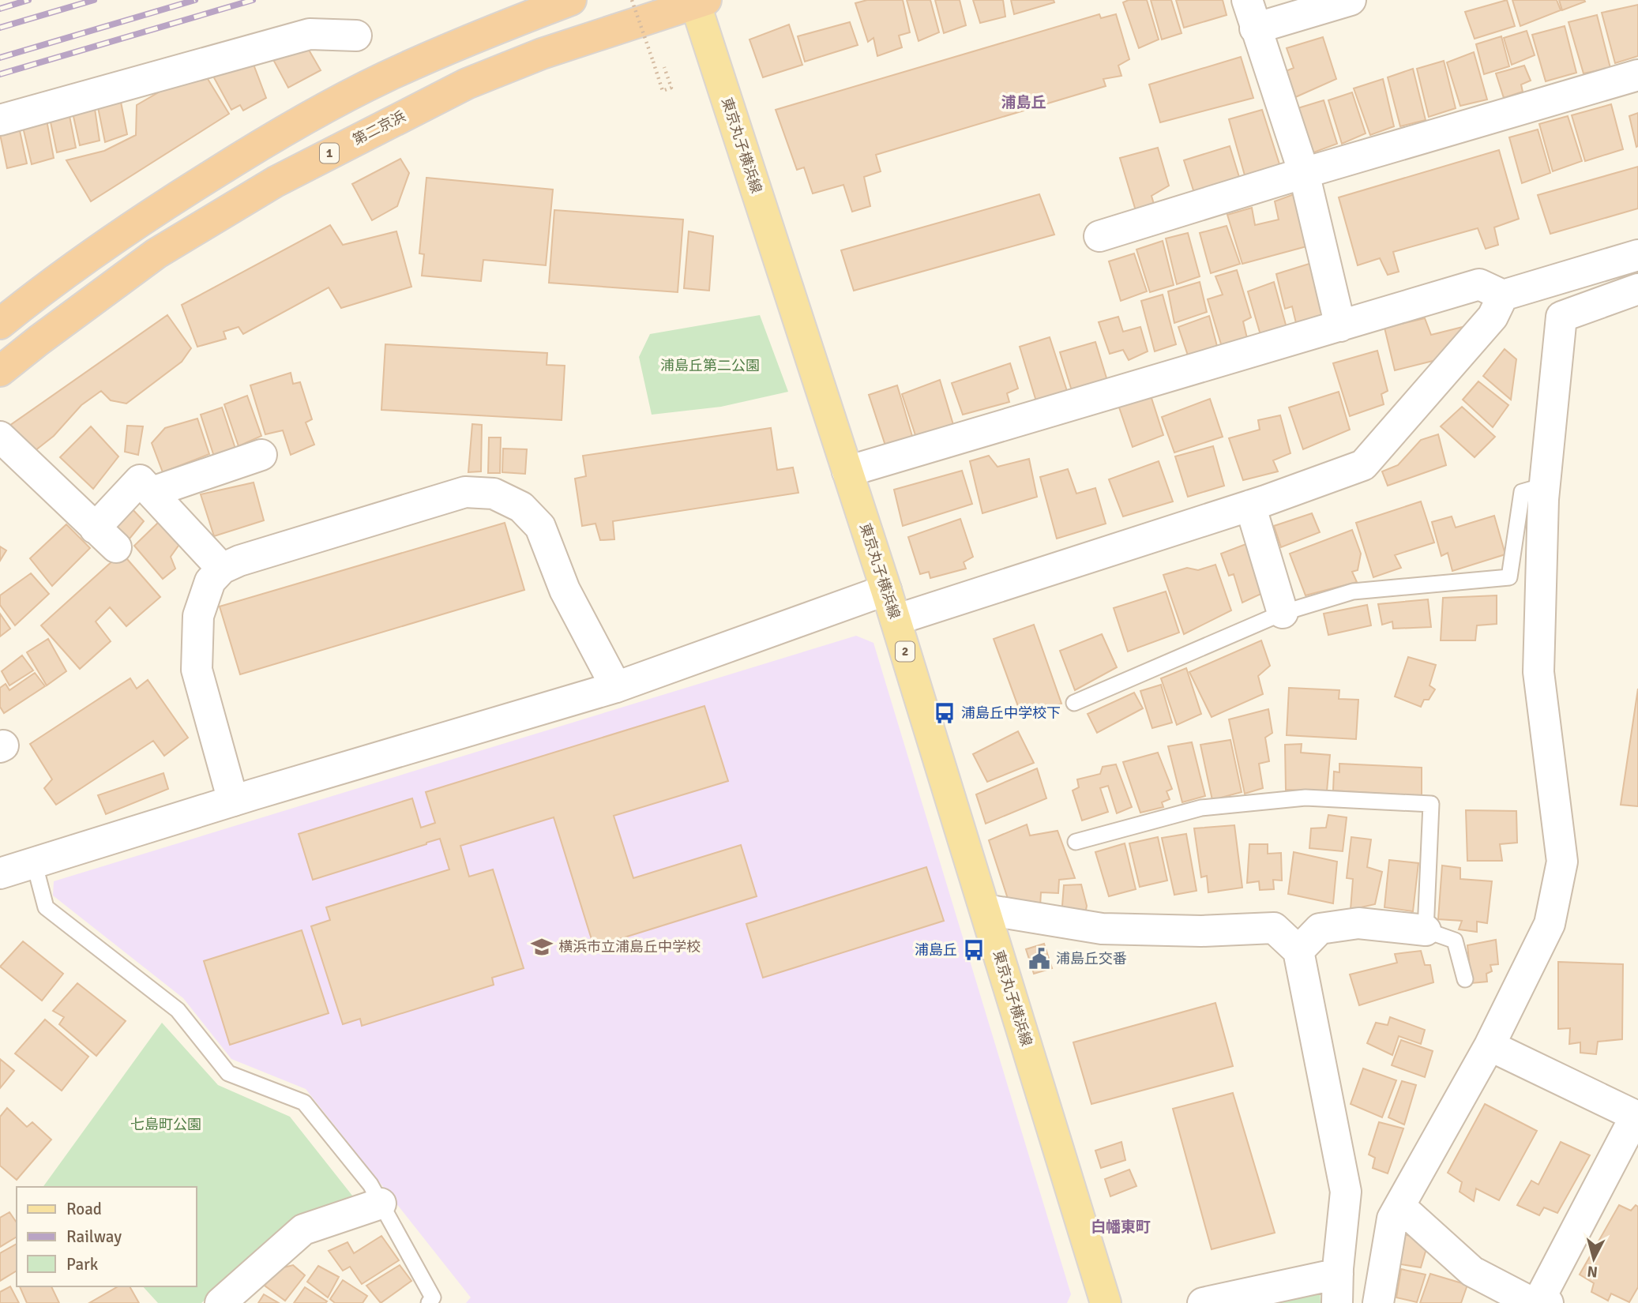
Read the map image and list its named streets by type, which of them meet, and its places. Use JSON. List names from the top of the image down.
{
  "streets": {
    "highway": ["第二京浜", "1"],
    "main road": ["東京丸子横浜線", "2"]
  },
  "crossings": [
    ["第二京浜", "東京丸子横浜線"]
  ],
  "districts": ["浦島丘", "白幡東町"],
  "parks": ["浦島丘第二公園", "七島町公園"],
  "places": {
    "bus stop": ["浦島丘中学校下", "浦島丘"],
    "school or university": ["横浜市立浦島丘中学校"],
    "public building": ["浦島丘交番"]
  },
  "legend": ["Road", "Railway", "Park"],
  "north": "bottom"
}
